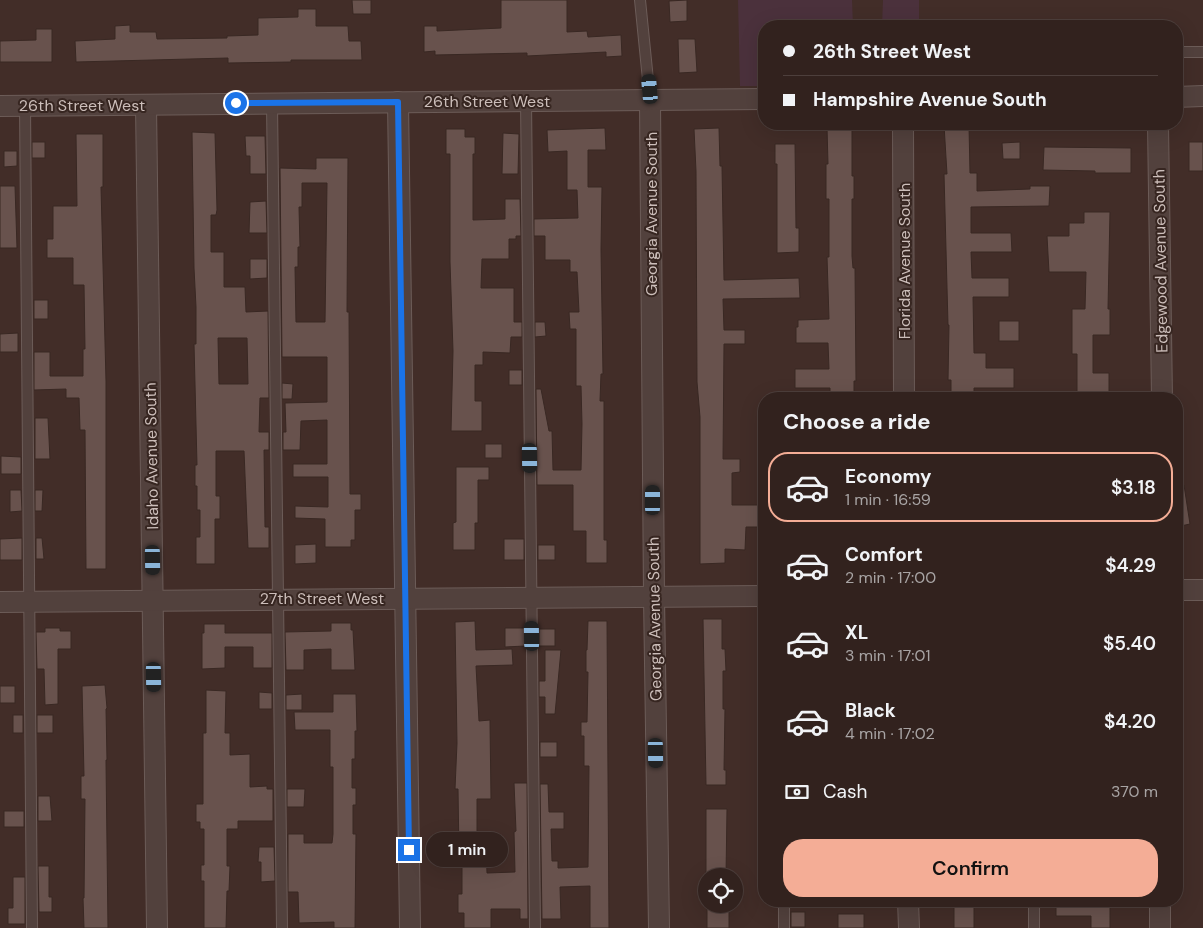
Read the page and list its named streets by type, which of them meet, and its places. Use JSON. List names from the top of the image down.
{
  "streets": {
    "street": [
      "26th Street West",
      "Georgia Avenue South",
      "Florida Avenue South",
      "Edgewood Avenue South",
      "Idaho Avenue South",
      "27th Street West"
    ]
  },
  "crossings": [
    ["26th Street West", "Georgia Avenue South"],
    ["26th Street West", "Idaho Avenue South"],
    ["Georgia Avenue South", "27th Street West"],
    ["Idaho Avenue South", "27th Street West"]
  ],
  "page": {
    "banner": ["26th Street West", "Hampshire Avenue South"],
    "heading": "Choose a ride",
    "list": [
      {
        "name": "Economy",
        "note": "1 min · 16:59",
        "value": "$3.18"
      },
      {
        "name": "Comfort",
        "note": "2 min · 17:00",
        "value": "$4.29"
      },
      {
        "name": "XL",
        "note": "3 min · 17:01",
        "value": "$5.40"
      },
      {
        "name": "Black",
        "note": "4 min · 17:02",
        "value": "$4.20"
      }
    ],
    "pay": ["Cash", "370 m"],
    "buttons": "Confirm",
    "bubble": "1 min"
  }
}
